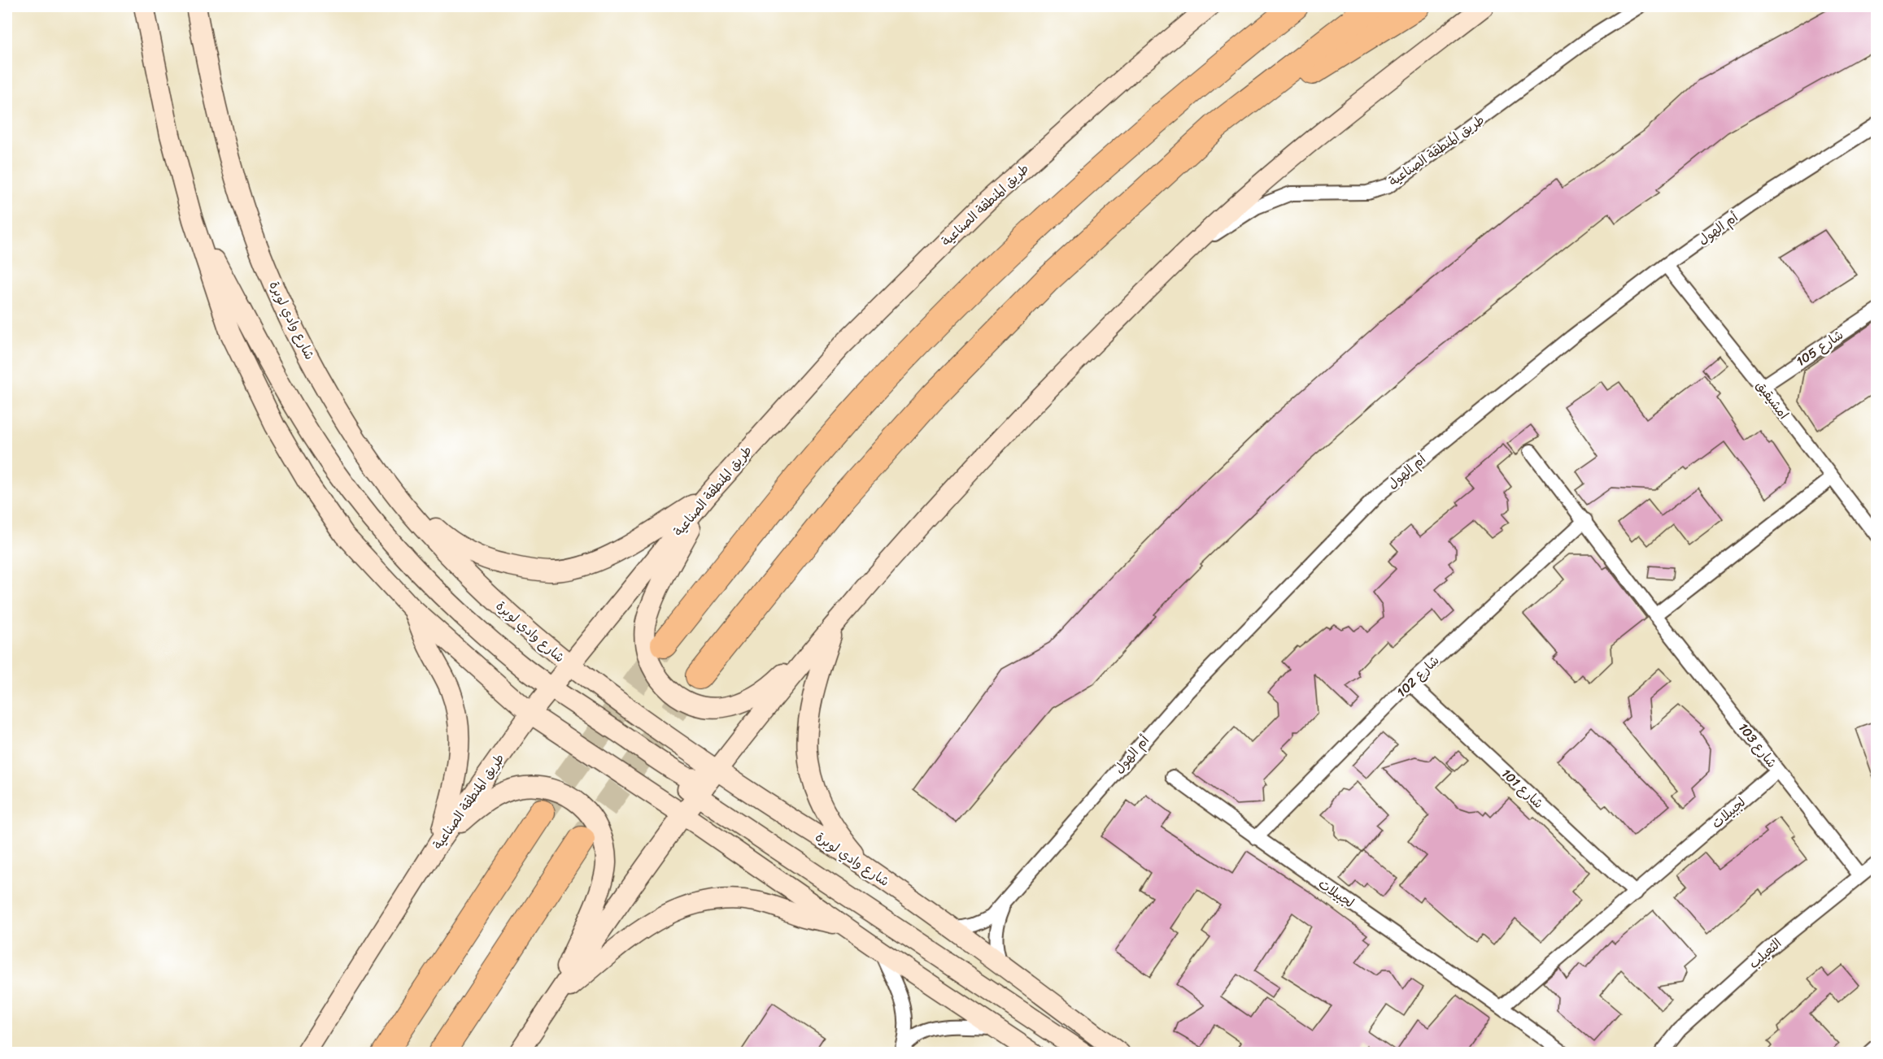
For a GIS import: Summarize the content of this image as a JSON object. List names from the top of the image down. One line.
{"streets":{"street":["طريق المنطقة الصناعية","أم الهول","شارع وادي لوبرة","شارع 105","امشيقيق","شارع 102","شارع 103","شارع 101","لجبيلات","الثعيلب"]},"crossings":[["طريق المنطقة الصناعية","شارع وادي لوبرة"],["أم الهول","شارع وادي لوبرة"],["أم الهول","امشيقيق"],["شارع 105","امشيقيق"],["شارع 102","شارع 103"],["شارع 102","شارع 101"],["شارع 102","لجبيلات"],["شارع 103","لجبيلات"],["شارع 103","الثعيلب"],["شارع 101","لجبيلات"]]}
